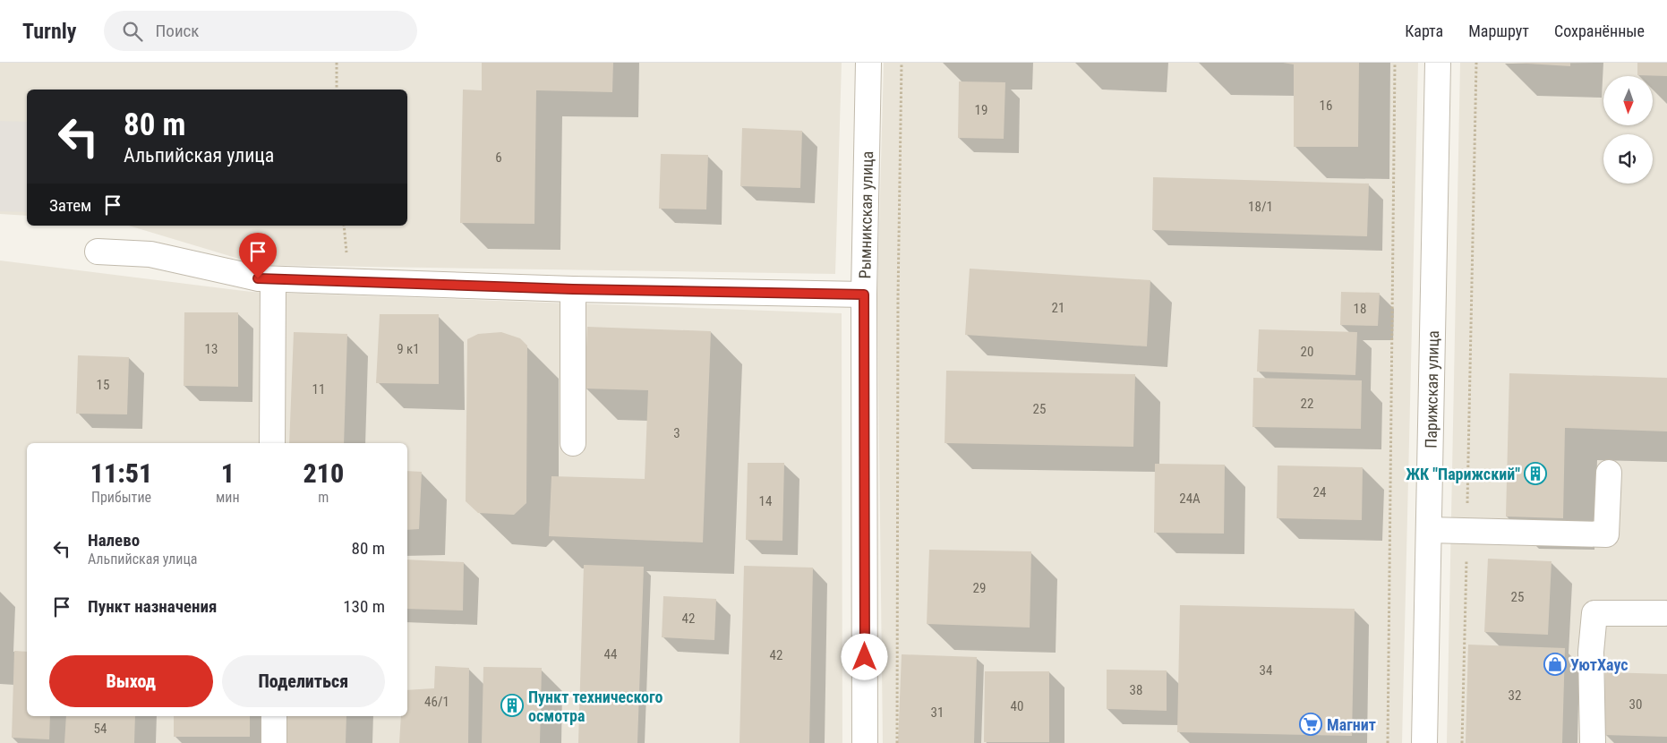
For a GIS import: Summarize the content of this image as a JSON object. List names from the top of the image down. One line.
{"streets":{"street":["Рымникская улица","Парижская улица"]},"places":{"building":["ЖК \"Парижский\"","Пункт технического осмотра"],"shop":["УютХаус"],"supermarket":["Магнит"]},"house_numbers":["16","19","6","18/1","21","18","13","9 к1","20","15","11","22","25","3","24","24А","14","29","25","42","44","42","34","38","32","46/1","30","40","31","54"],"north":"bottom","page":{"header":"Turnly","search":"Поиск","nav":["Карта","Маршрут","Сохранённые"],"turn":["80 m","Альпийская улица"],"then":"Затем","eta":["11:51","Прибытие","1","мин","210","m"],"list":[{"name":"Налево","note":"Альпийская улица","value":"80 m"},{"name":"Пункт назначения","value":"130 m"}],"buttons":["Выход","Поделиться"]}}
